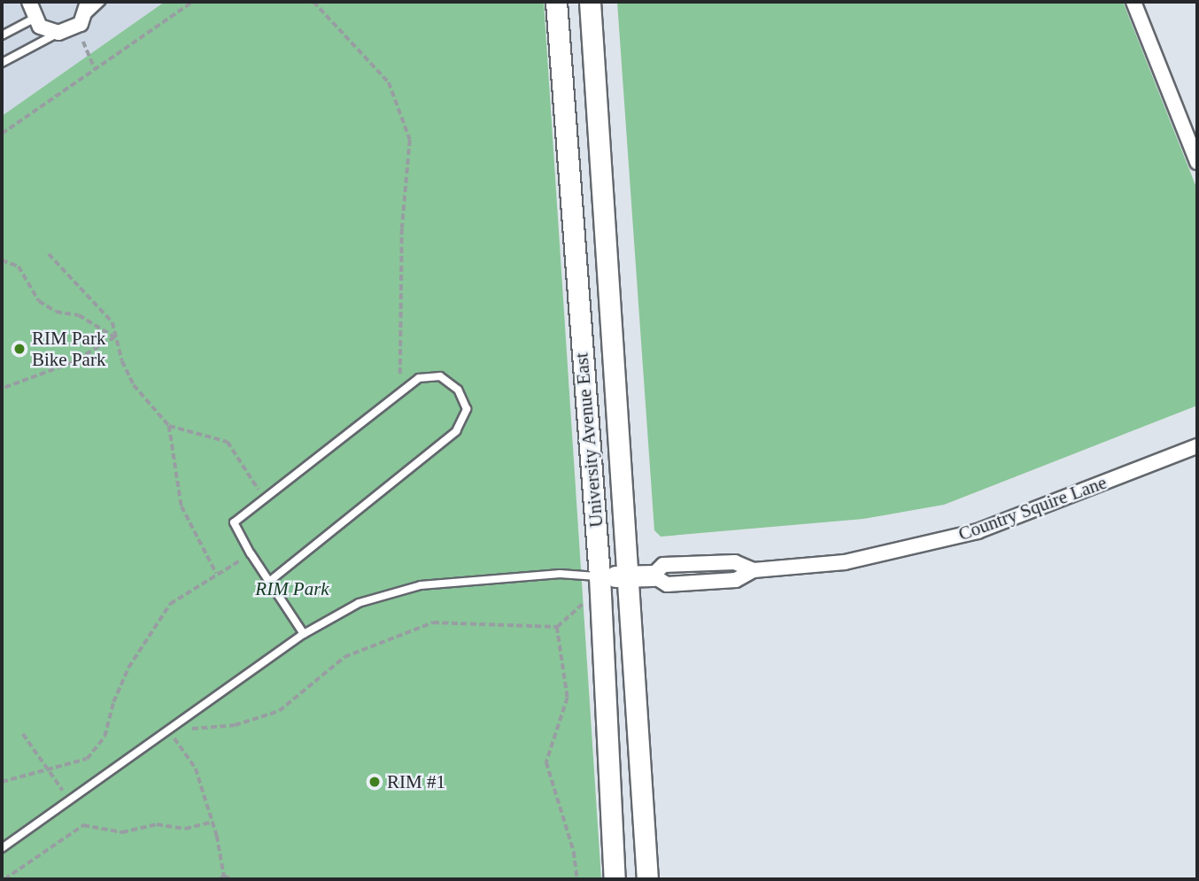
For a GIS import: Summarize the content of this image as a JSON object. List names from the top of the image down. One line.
{"streets":{"main road":["University Avenue East","Country Squire Lane"]},"crossings":[["University Avenue East","Country Squire Lane"]],"parks":["RIM Park"],"places":["RIM Park Bike Park","RIM #1"]}
